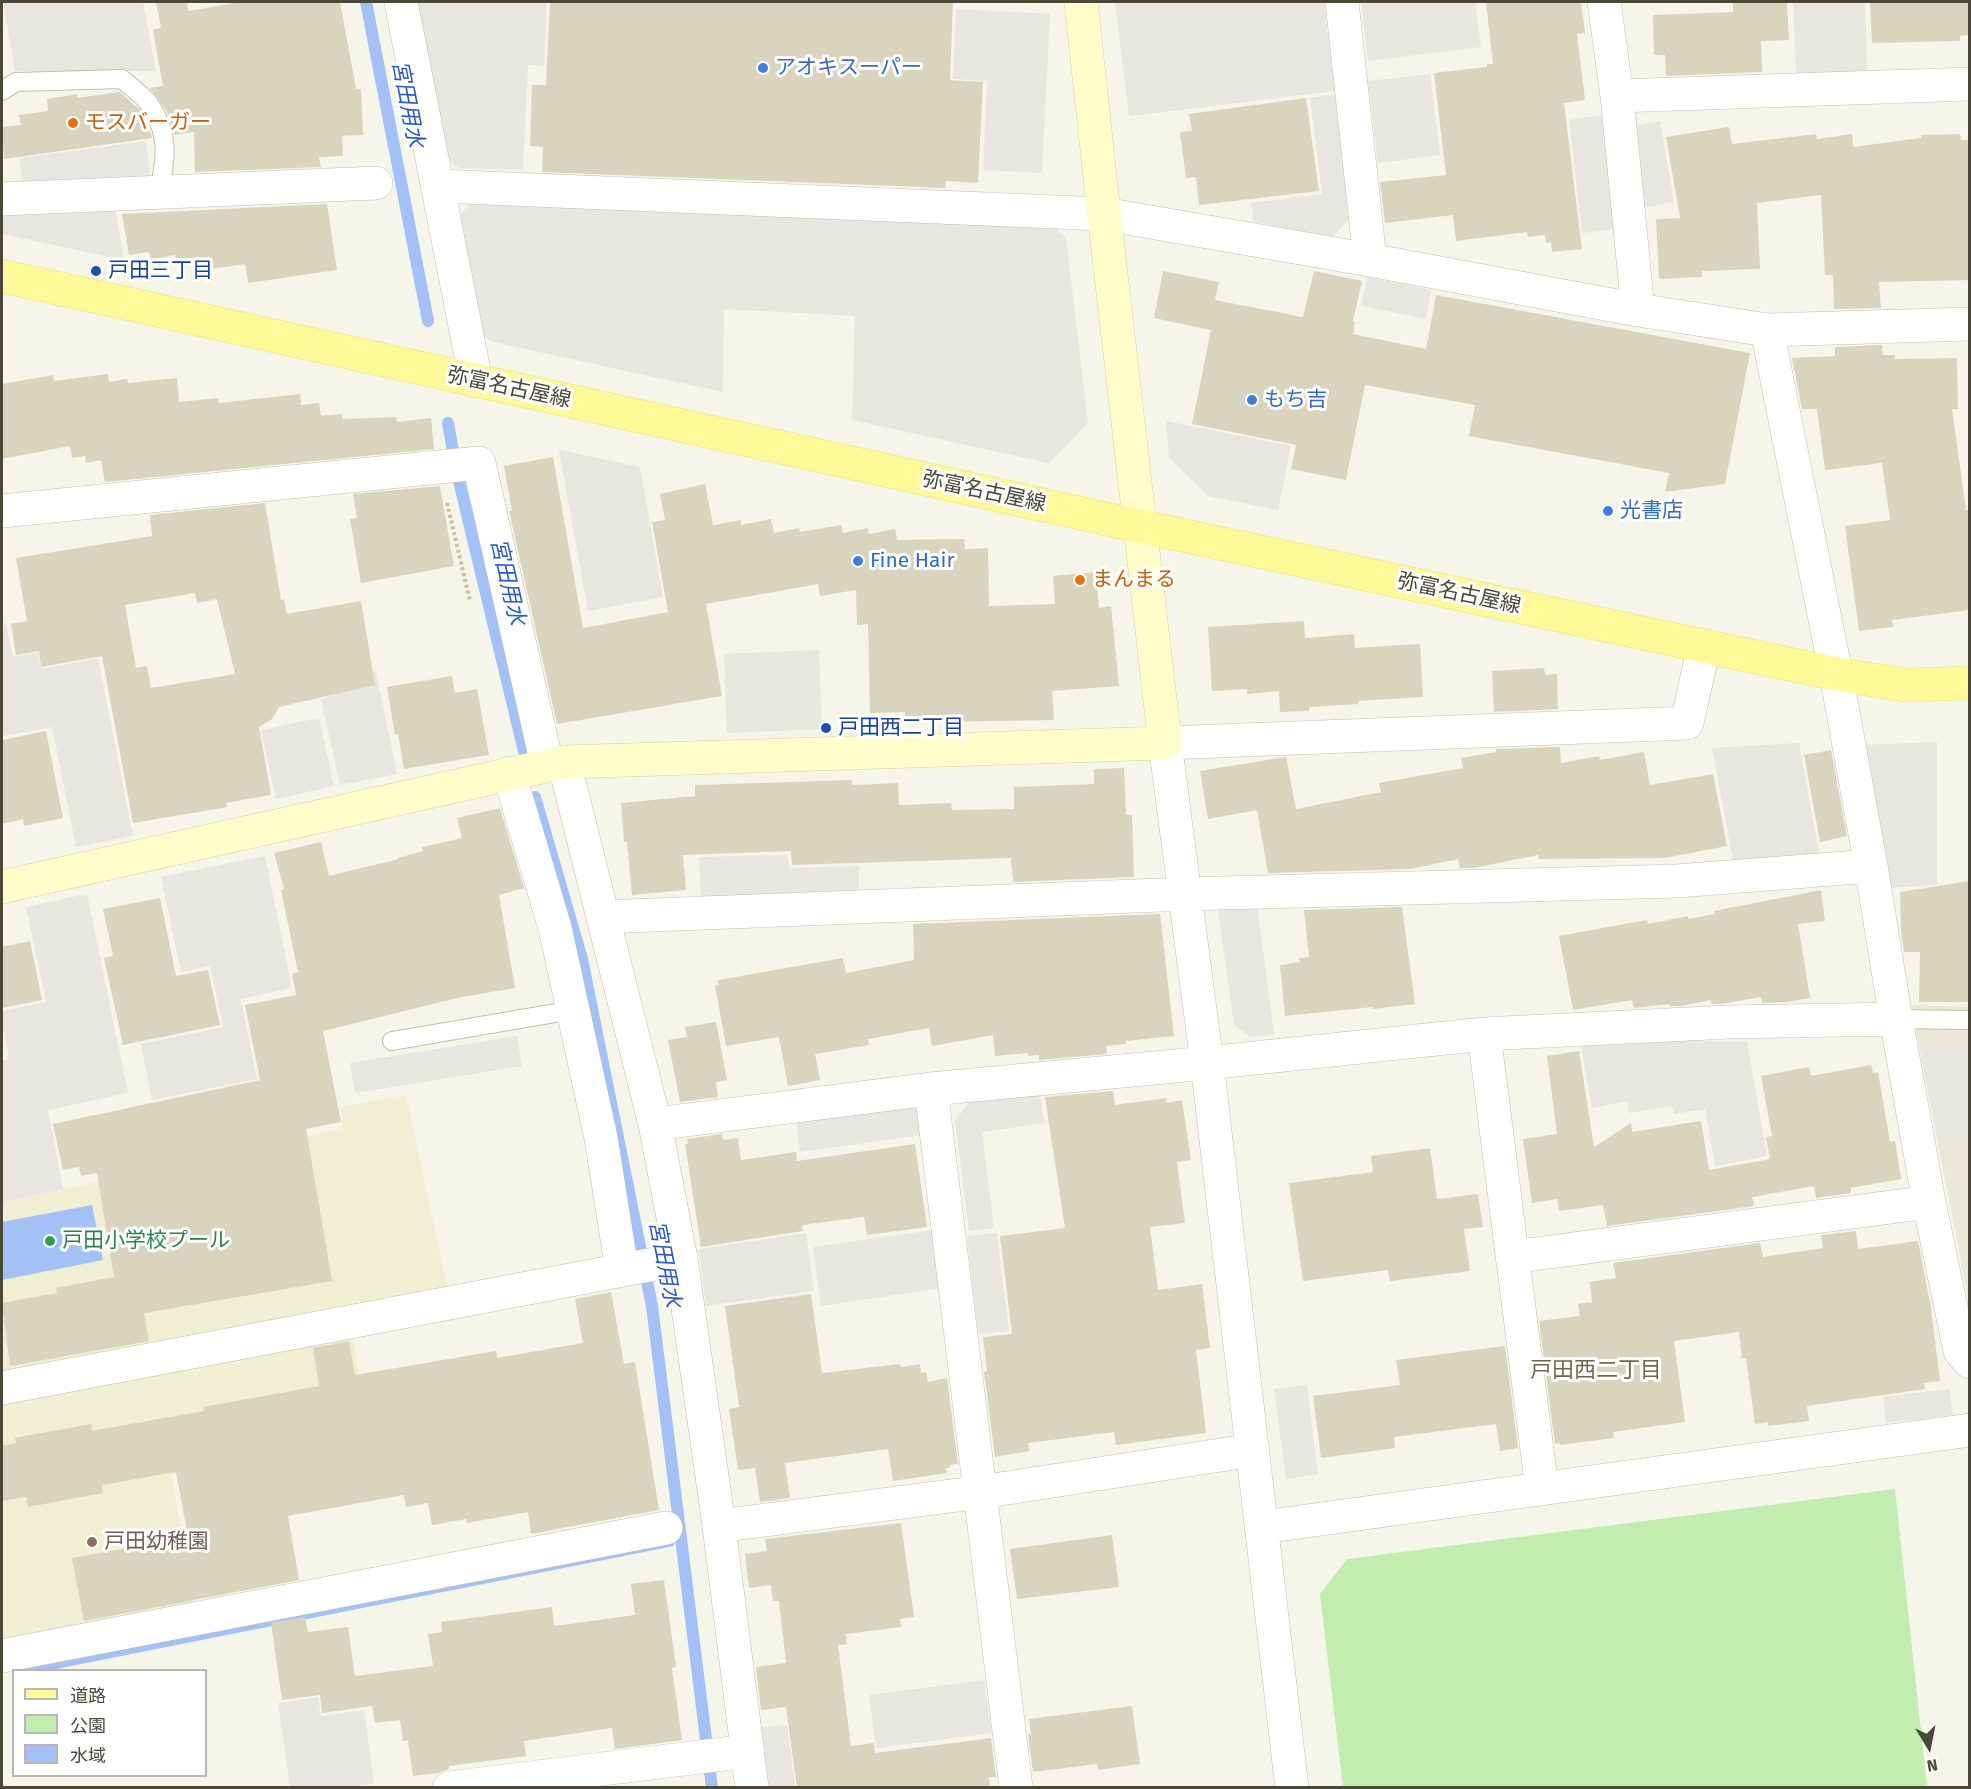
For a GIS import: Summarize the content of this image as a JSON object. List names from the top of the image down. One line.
{"streets":{"main road":["弥富名古屋線"]},"districts":["戸田西二丁目"],"water":["宮田用水"],"places":["アオキスーパー","モスバーガー","戸田三丁目","もち吉","光書店","Fine Hair","まんまる","戸田西二丁目","戸田小学校プール","戸田幼稚園"],"legend":["道路","公園","水域"],"north":"bottom"}
